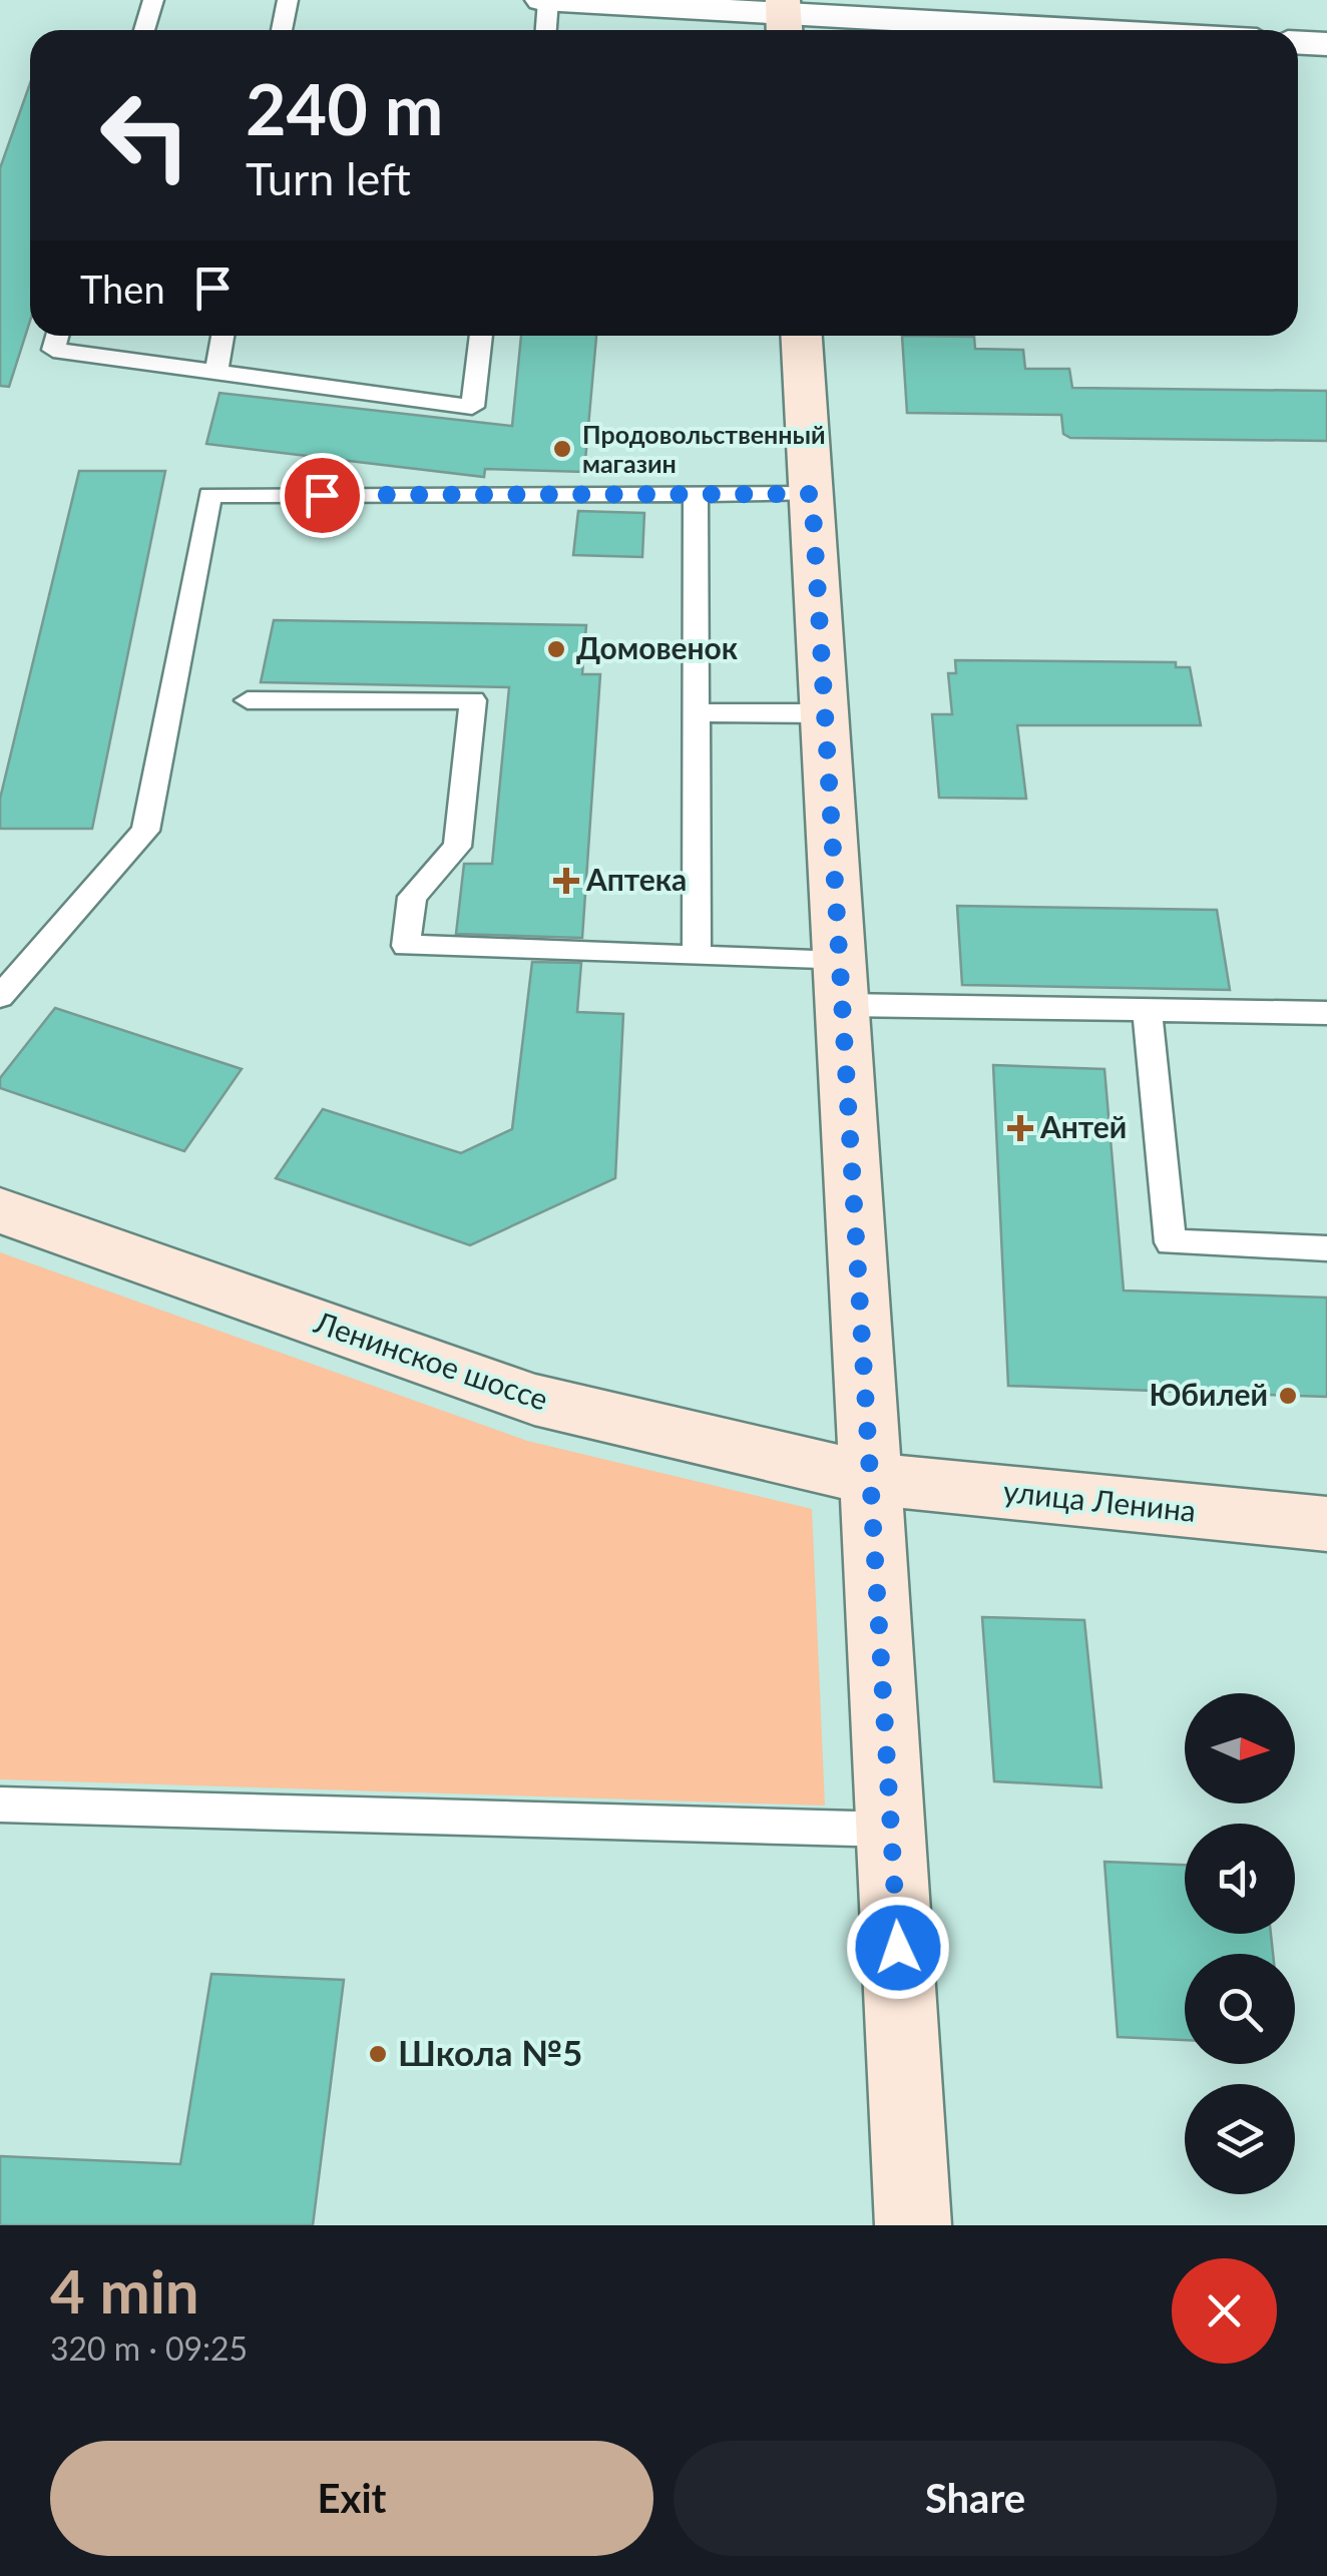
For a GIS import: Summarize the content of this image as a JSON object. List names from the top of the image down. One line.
{"streets":{"street":["Ленинское шоссе","улица Ленина"]},"crossings":[["Ленинское шоссе","улица Ленина"]],"places":{"other":["Продовольственный магазин","Домовенок","Юбилей","Школа №5"],"health":["Аптека","Антей"]},"north":"right","page":{"turn":["240 m","Turn left"],"then":"Then","heading":["4 min","320 m · 09:25"],"buttons":["Exit","Share"]}}
